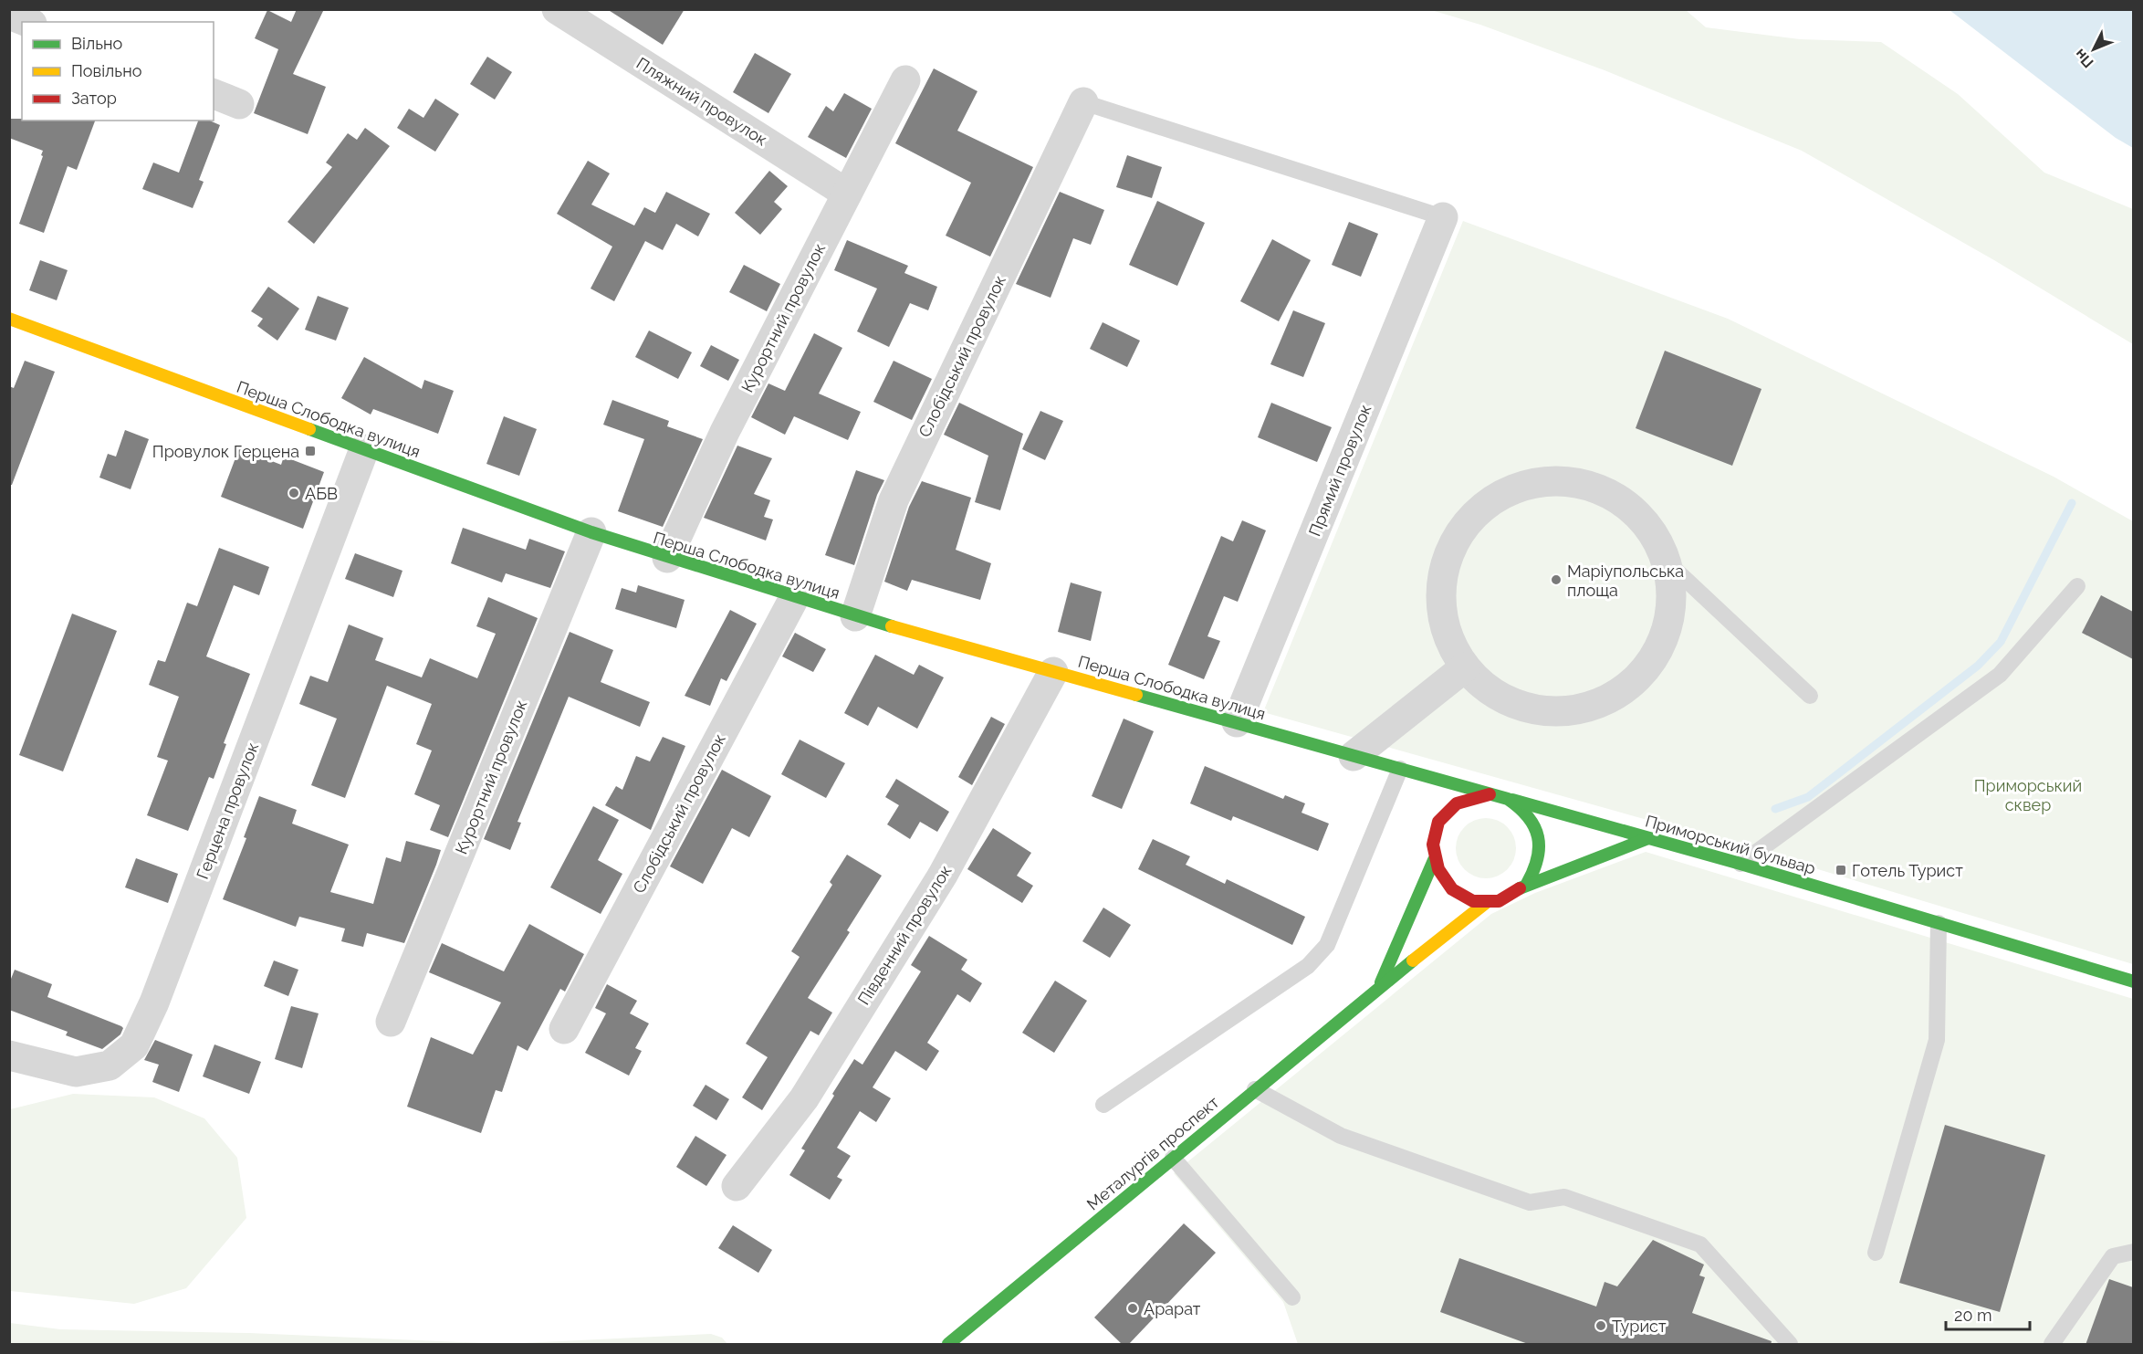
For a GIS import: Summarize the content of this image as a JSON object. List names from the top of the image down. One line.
{"streets":{"street":["Пляжний провулок","Курортний провулок","Слобідський провулок","Перша Слободка вулиця","Прямий провулок","Герцена провулок","Приморський бульвар","Південний провулок","Металургів проспект"]},"crossings":[["Пляжний провулок","Курортний провулок"],["Курортний провулок","Перша Слободка вулиця"],["Слобідський провулок","Перша Слободка вулиця"],["Перша Слободка вулиця","Прямий провулок"],["Перша Слободка вулиця","Герцена провулок"],["Перша Слободка вулиця","Приморський бульвар"],["Перша Слободка вулиця","Південний провулок"],["Перша Слободка вулиця","Металургів проспект"],["Приморський бульвар","Металургів проспект"]],"parks":["Приморський сквер"],"places":{"transit":["Провулок Герцена","Готель Турист"],"other":["АБВ","Маріупольська площа","Арарат","Турист"]},"legend":["Вільно","Повільно","Затор"],"scale_bar":"20 m","north":"bottom left"}
